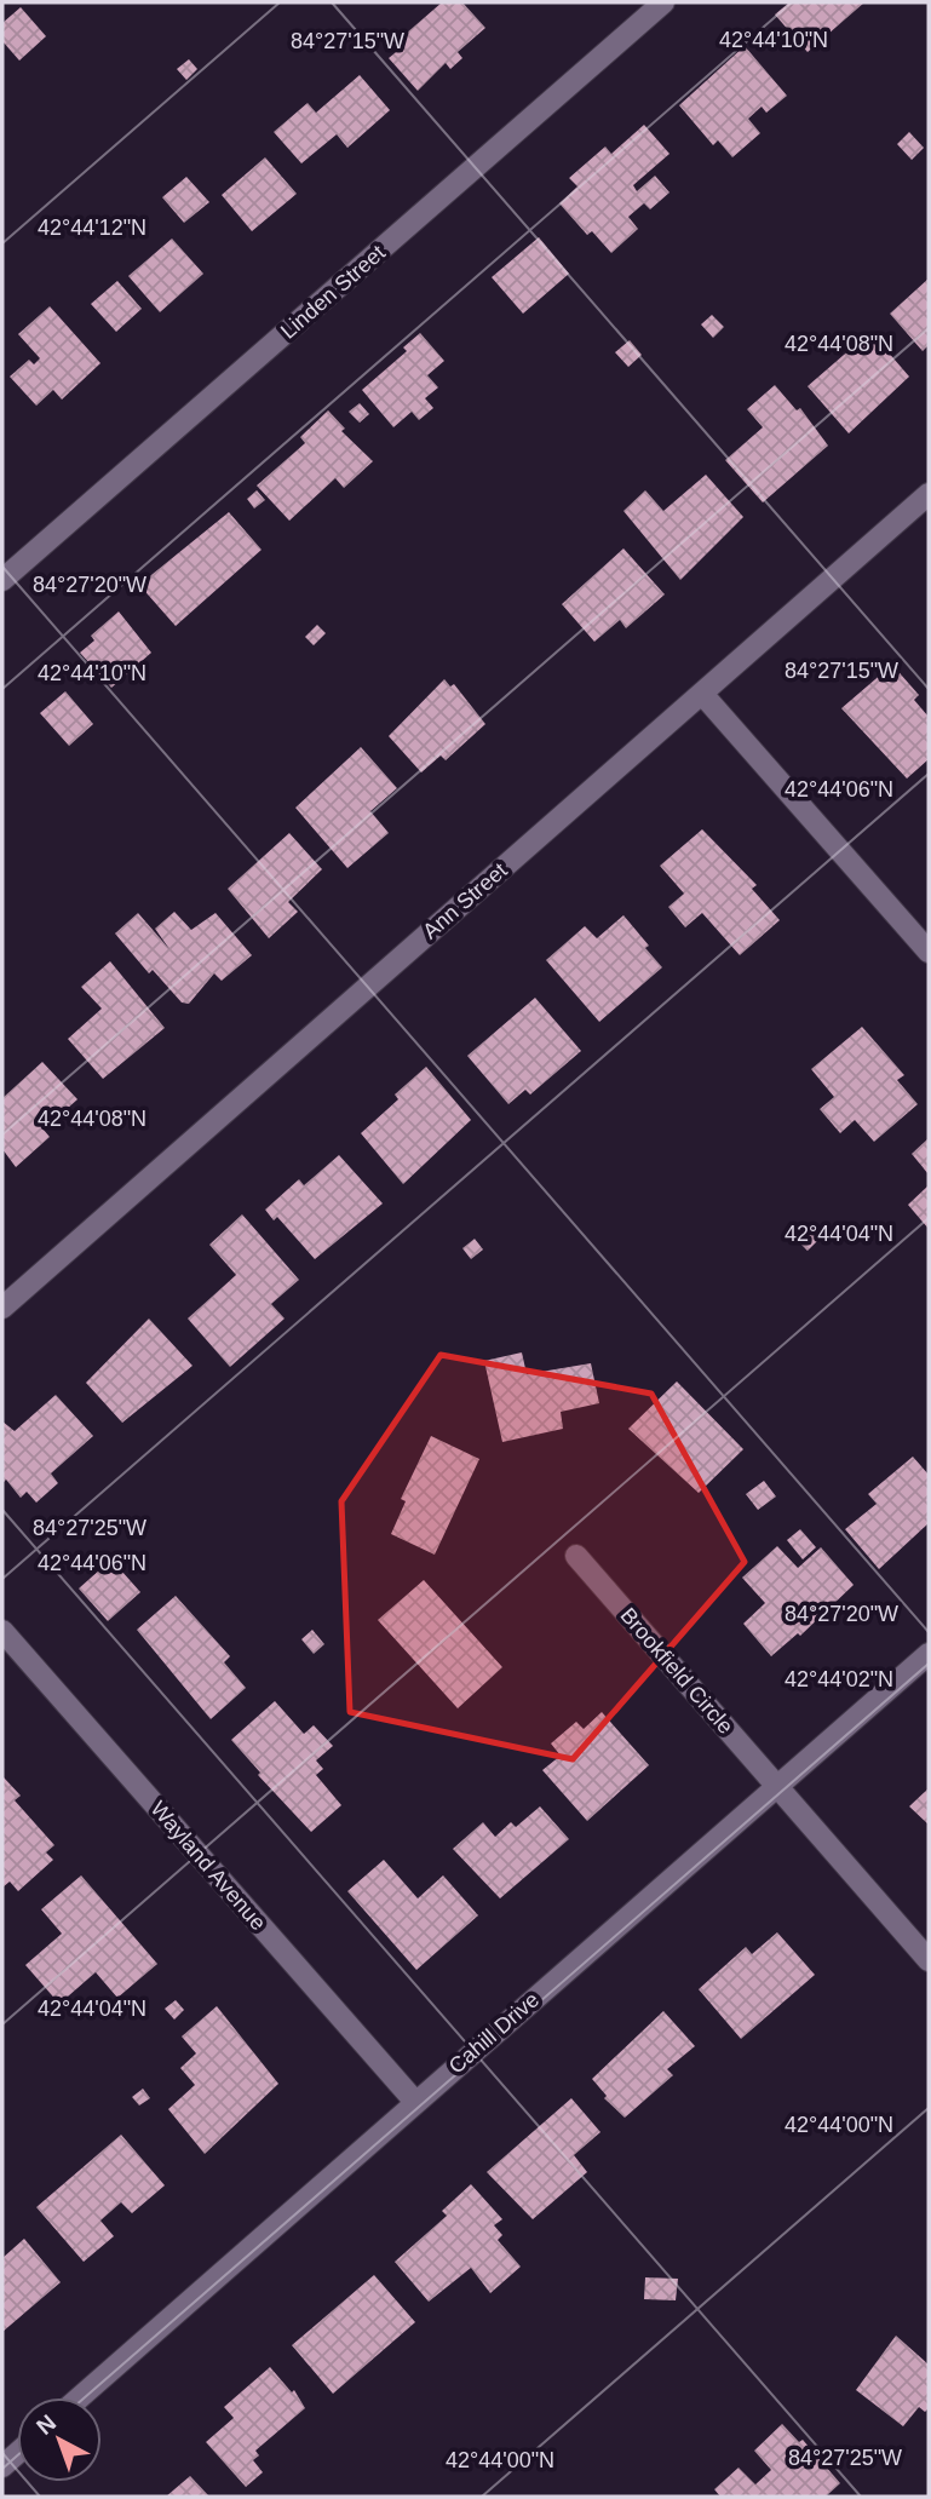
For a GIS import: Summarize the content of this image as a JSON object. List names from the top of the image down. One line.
{"streets":{"street":["Linden Street","Ann Street","Brookfield Circle","Wayland Avenue","Cahill Drive"]},"crossings":[["Brookfield Circle","Cahill Drive"],["Wayland Avenue","Cahill Drive"]],"north":"top left","coordinates":["42°44'10\"N","84°27'15\"W","42°44'12\"N","42°44'08\"N","84°27'20\"W","42°44'06\"N","42°44'04\"N","84°27'25\"W","42°44'02\"N","42°44'00\"N"]}
